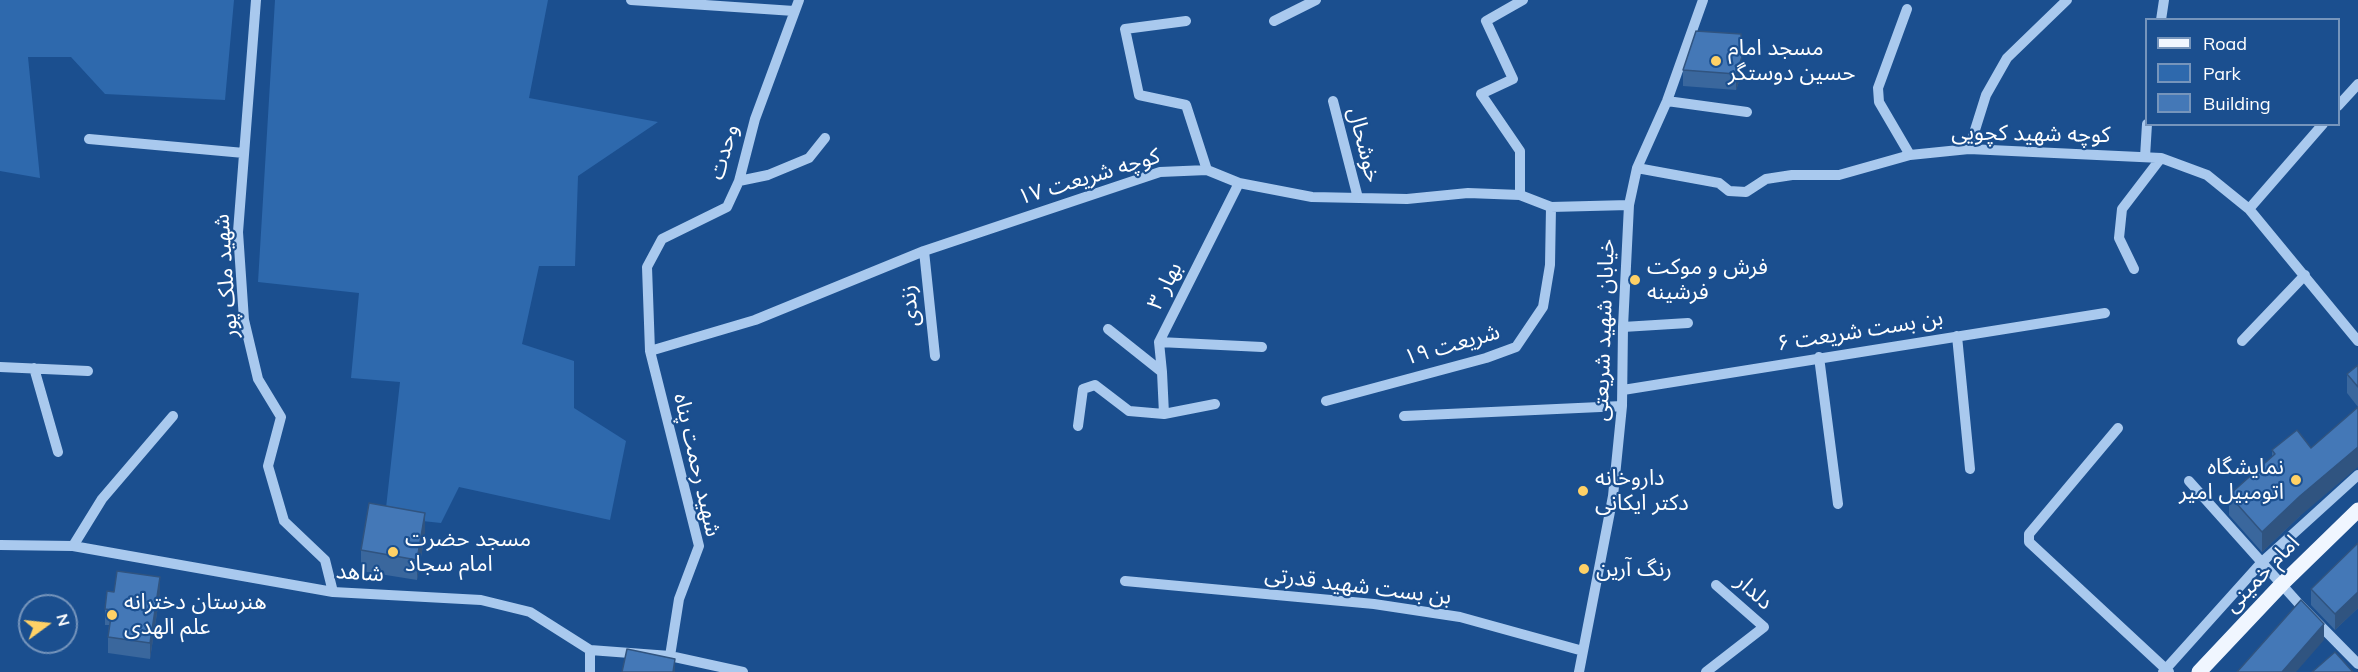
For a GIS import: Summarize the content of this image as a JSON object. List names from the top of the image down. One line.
{"streets":{"main road":["امام خمینی"],"street":["کوچه شهید کچویی","خوشحال","وحدت","کوچه شریعت ۱۷","شهید ملک پور","بهار ۳","زندی","خیابان شهید شریعتی","بن بست شریعت ۶","شریعت ۱۹","شهید رحمت پناه","شاهد","بن بست شهید قدرتی","دلدار"]},"crossings":[["کوچه شهید کچویی","خیابان شهید شریعتی"],["خوشحال","کوچه شریعت ۱۷"],["وحدت","کوچه شریعت ۱۷"],["وحدت","شهید رحمت پناه"],["کوچه شریعت ۱۷","بهار ۳"],["کوچه شریعت ۱۷","زندی"],["کوچه شریعت ۱۷","خیابان شهید شریعتی"],["کوچه شریعت ۱۷","شریعت ۱۹"],["کوچه شریعت ۱۷","شهید رحمت پناه"],["شهید ملک پور","شاهد"],["خیابان شهید شریعتی","بن بست شریعت ۶"],["خیابان شهید شریعتی","بن بست شهید قدرتی"],["شهید رحمت پناه","شاهد"]],"places":["مسجد امام حسین دوستگر","فرش و موکت فرشینه","نمایشگاه اتومبیل امیر","داروخانه دکتر ایکانی","مسجد حضرت امام سجاد","رنگ آرین","هنرستان دخترانه علم الهدی"],"legend":["Road","Park","Building"],"north":"right"}
